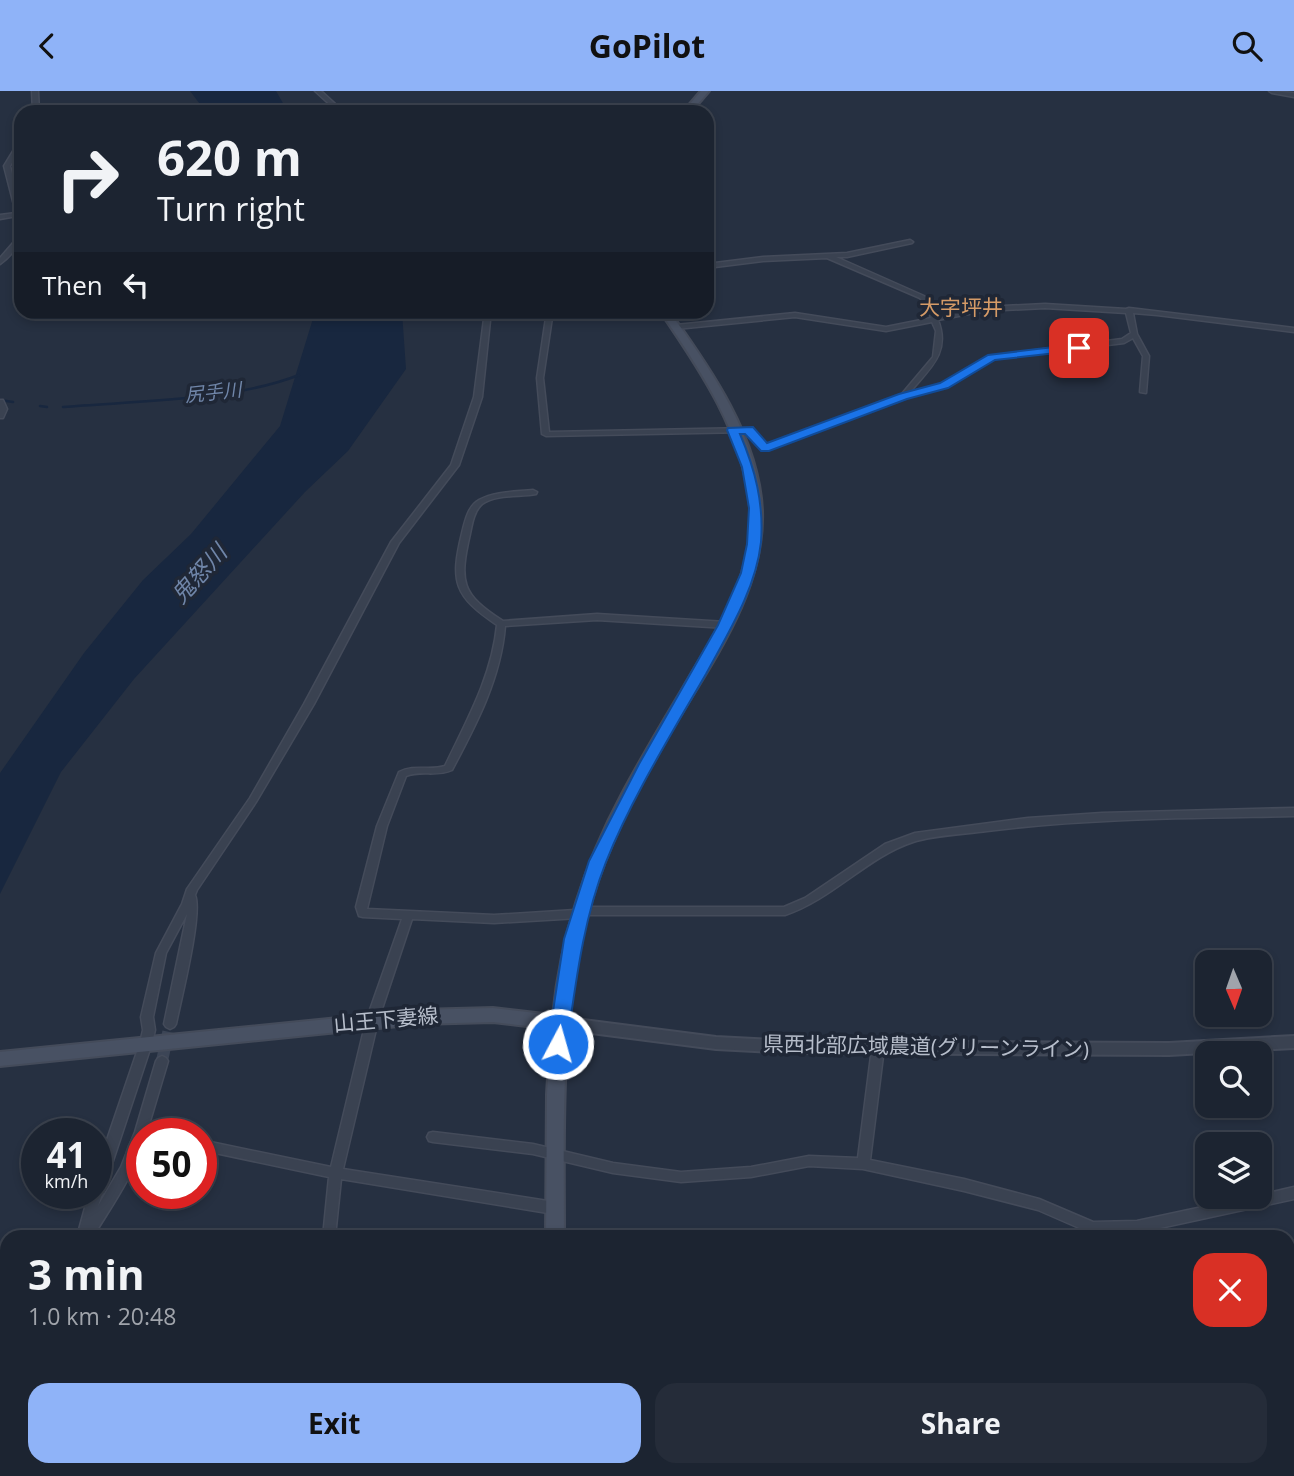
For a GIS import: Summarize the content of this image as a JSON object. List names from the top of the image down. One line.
{"streets":{"main road":["山王下妻線"],"street":["県西北部広域農道(グリーンライン)"]},"crossings":[["山王下妻線","県西北部広域農道(グリーンライン)"]],"districts":["大字坪井"],"water":["尻手川","鬼怒川"],"north":"bottom","page":{"header":"GoPilot","turn":["620 m","Turn right"],"then":"Then","speed":"41 km/h","limit":"50","heading":["3 min","1.0 km · 20:48"],"buttons":["Exit","Share"]}}
